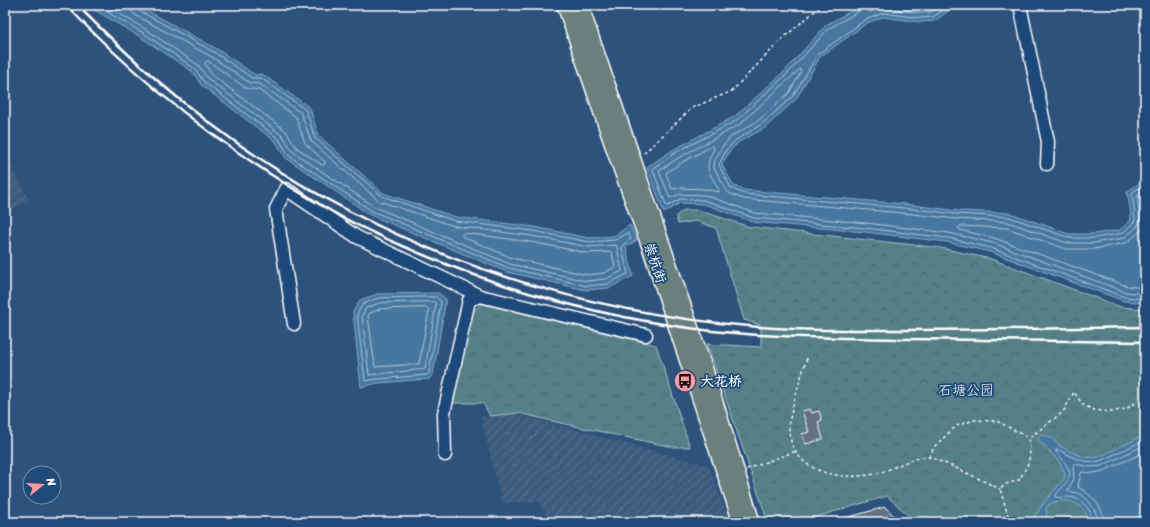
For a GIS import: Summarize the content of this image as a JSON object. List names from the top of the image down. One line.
{"streets":{"main road":["崇杭街"]},"parks":["石塘公园"],"places":{"bus stop":["大花桥"]},"north":"right"}
